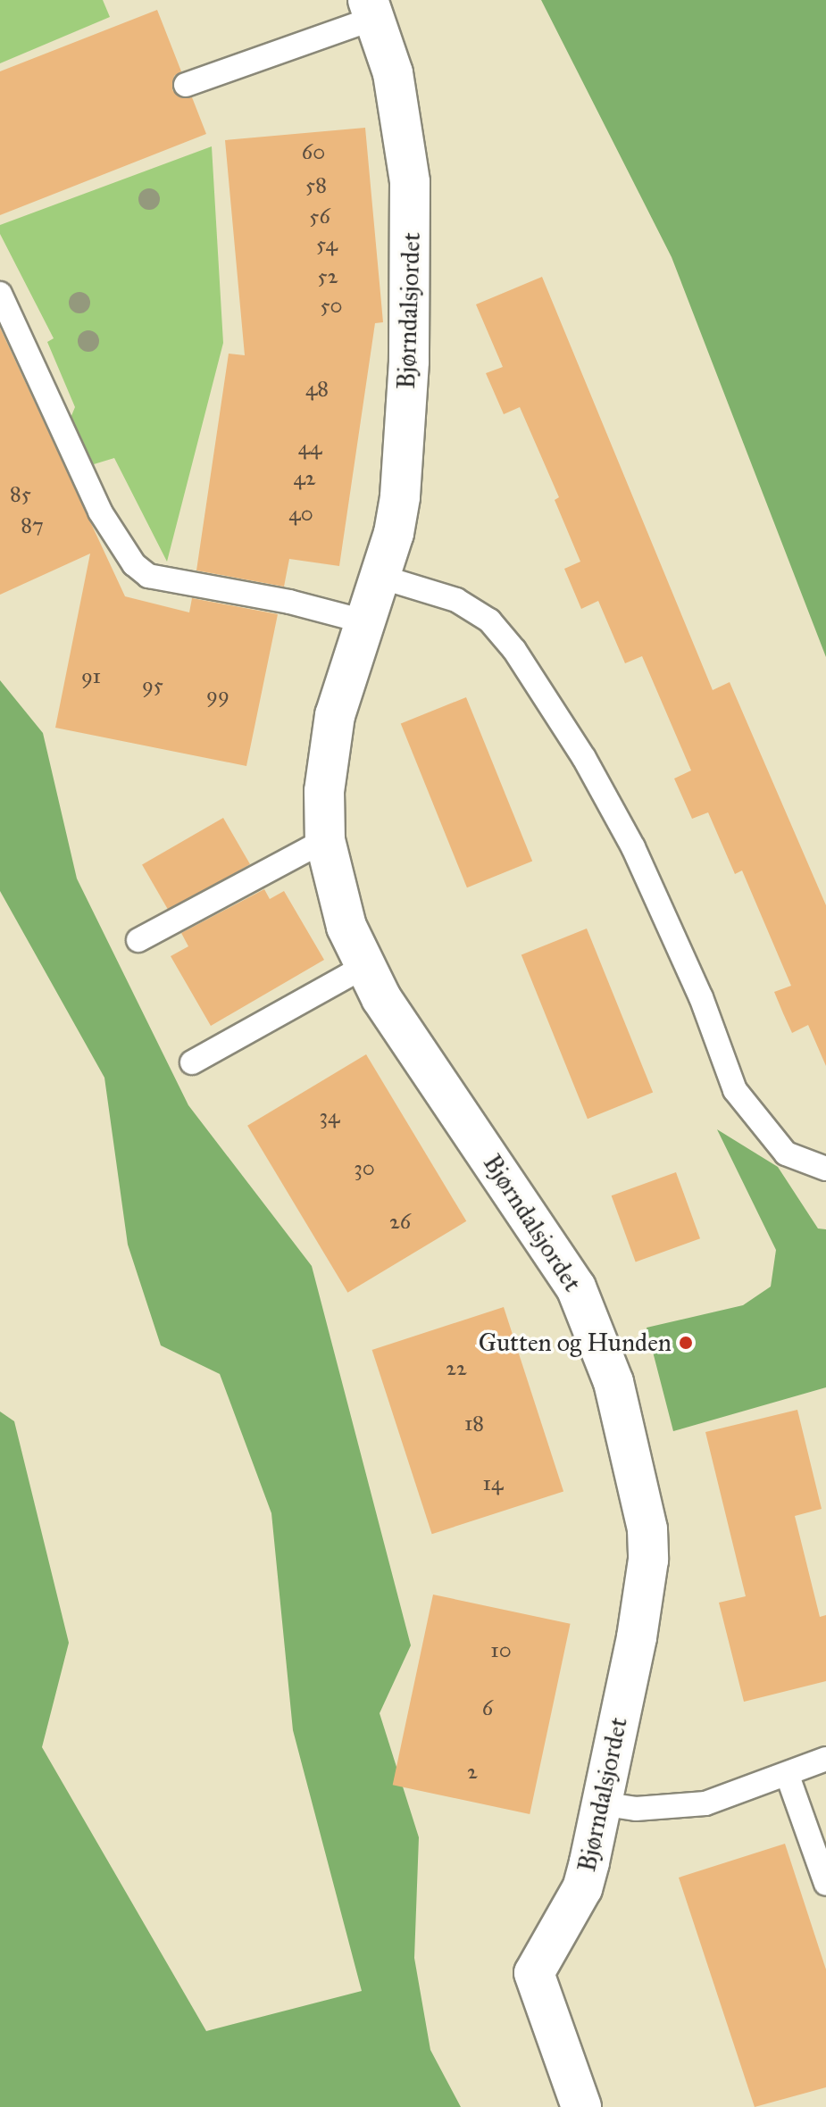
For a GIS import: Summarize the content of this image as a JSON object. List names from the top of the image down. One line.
{"streets":{"street":["Bjørndalsjordet"]},"places":["Gutten og Hunden"],"house_numbers":["60","58","56","54","52","50","48","44","42","85","40","87","91","95","99","34","30","26","22","18","14","10","6","2"]}
